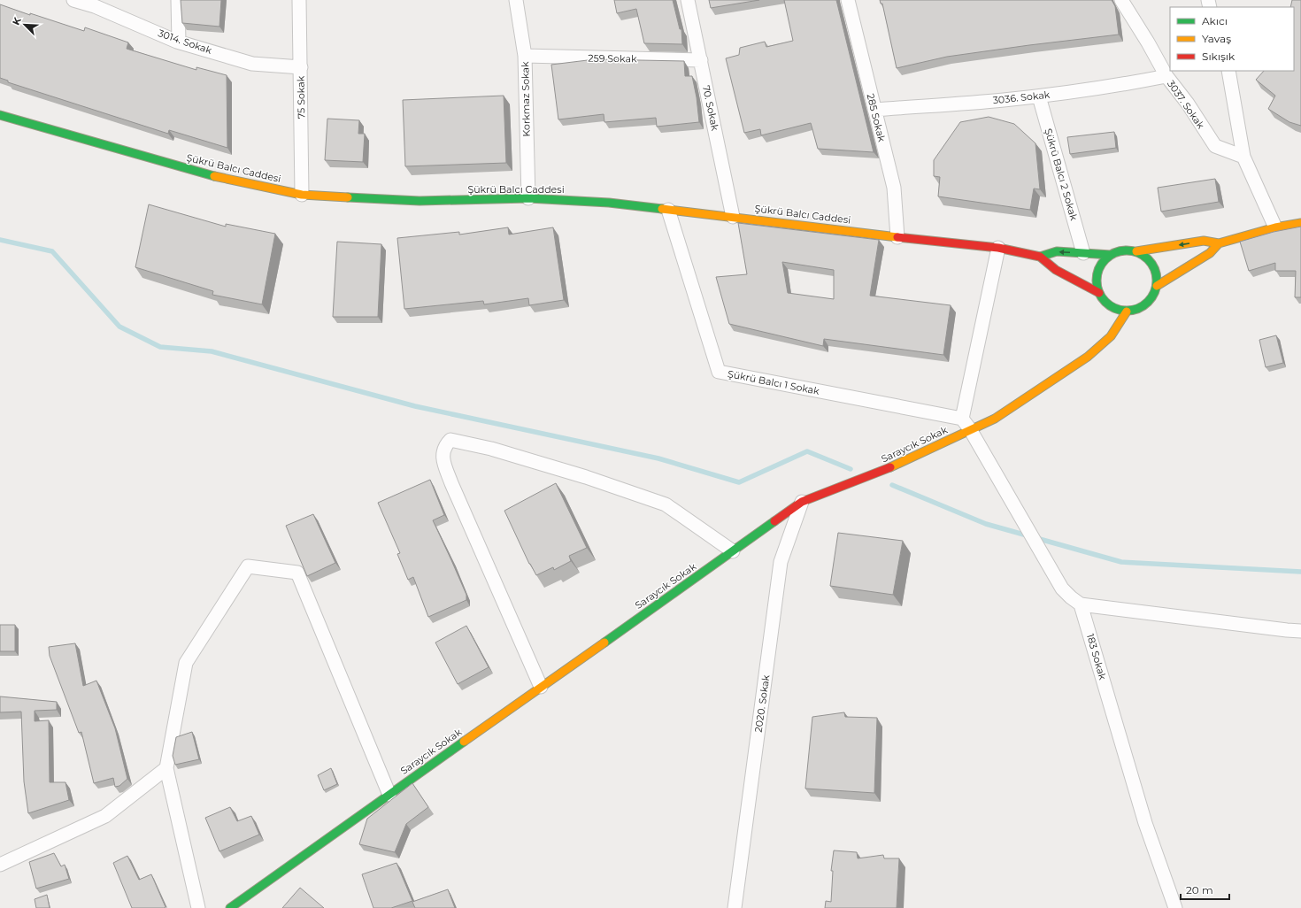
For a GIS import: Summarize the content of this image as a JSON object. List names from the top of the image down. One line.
{"streets":{"street":["3014. Sokak","259 Sokak","75 Sokak","3036. Sokak","Korkmaz Sokak","3037. Sokak","70. Sokak","285 Sokak","Şükrü Balcı Caddesi","Şükrü Balcı 2 Sokak","Şükrü Balcı 1 Sokak","Saraycık Sokak","183 Sokak","2020. Sokak"]},"crossings":[["3014. Sokak","75 Sokak"],["259 Sokak","Korkmaz Sokak"],["259 Sokak","70. Sokak"],["75 Sokak","Şükrü Balcı Caddesi"],["3036. Sokak","3037. Sokak"],["3036. Sokak","285 Sokak"],["3036. Sokak","Şükrü Balcı 2 Sokak"],["Korkmaz Sokak","Şükrü Balcı Caddesi"],["70. Sokak","Şükrü Balcı Caddesi"],["285 Sokak","Şükrü Balcı Caddesi"],["Şükrü Balcı Caddesi","Şükrü Balcı 2 Sokak"],["Şükrü Balcı Caddesi","Şükrü Balcı 1 Sokak"],["Şükrü Balcı Caddesi","Saraycık Sokak"],["Şükrü Balcı 1 Sokak","Saraycık Sokak"],["Saraycık Sokak","2020. Sokak"]],"legend":["Akıcı","Yavaş","Sıkışık"],"scale_bar":"20 m","north":"top left"}
